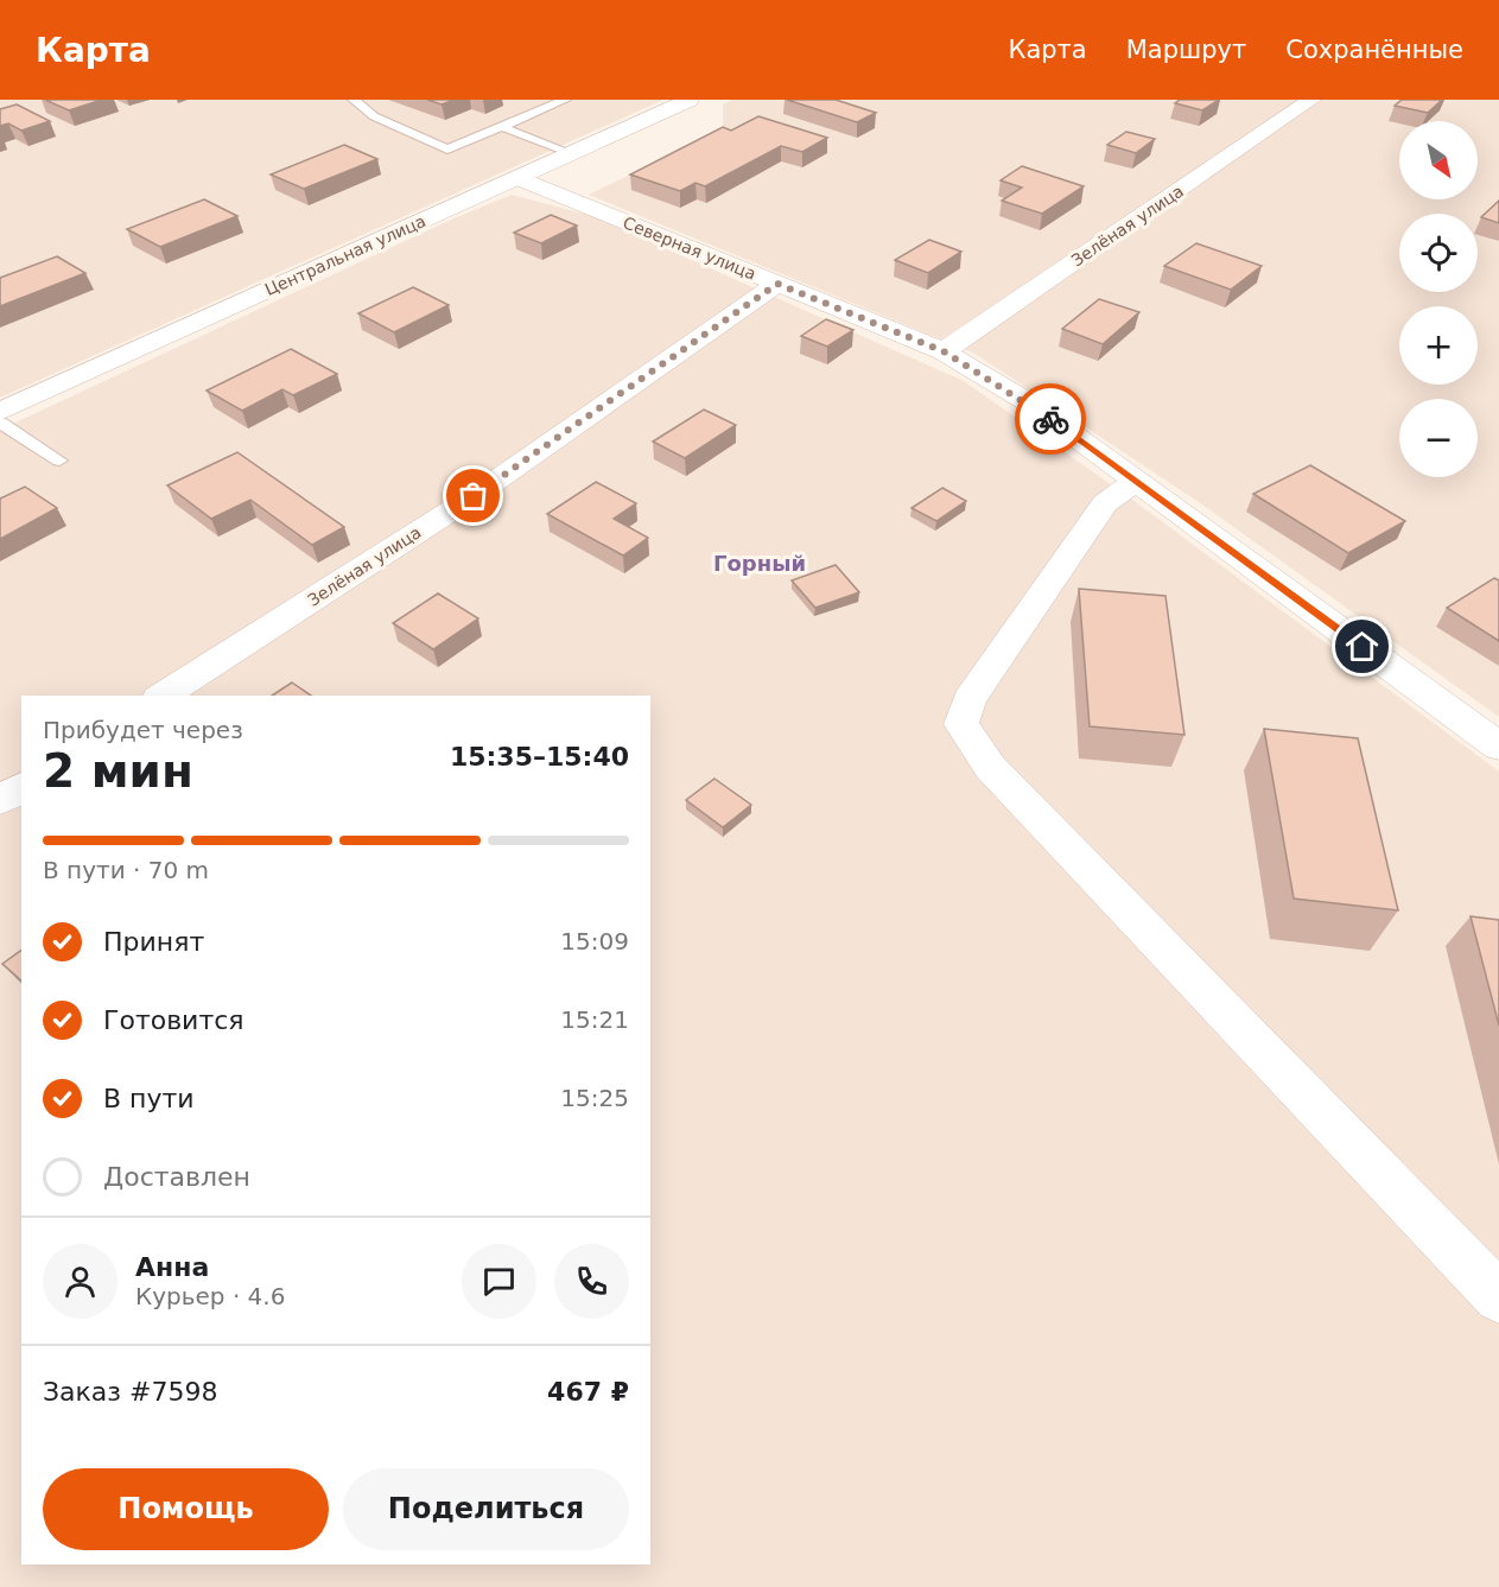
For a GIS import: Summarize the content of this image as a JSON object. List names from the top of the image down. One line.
{"streets":{"street":["Зелёная улица","Северная улица","Центральная улица"]},"crossings":[["Зелёная улица","Северная улица"],["Северная улица","Центральная улица"]],"districts":["Горный"],"north":"bottom right","page":{"header":"Карта","nav":["Карта","Маршрут","Сохранённые"],"map_buttons":["+","−"],"heading":["2 мин","Прибудет через","15:35–15:40"],"panel":["Анна","Курьер · 4.6","Заказ #7598","467 ₽"],"bar":"В пути · 70 m","list":[["Принят","15:09"],["Готовится","15:21"],["В пути","15:25"],"Доставлен"],"buttons":["Помощь","Поделиться"]}}
